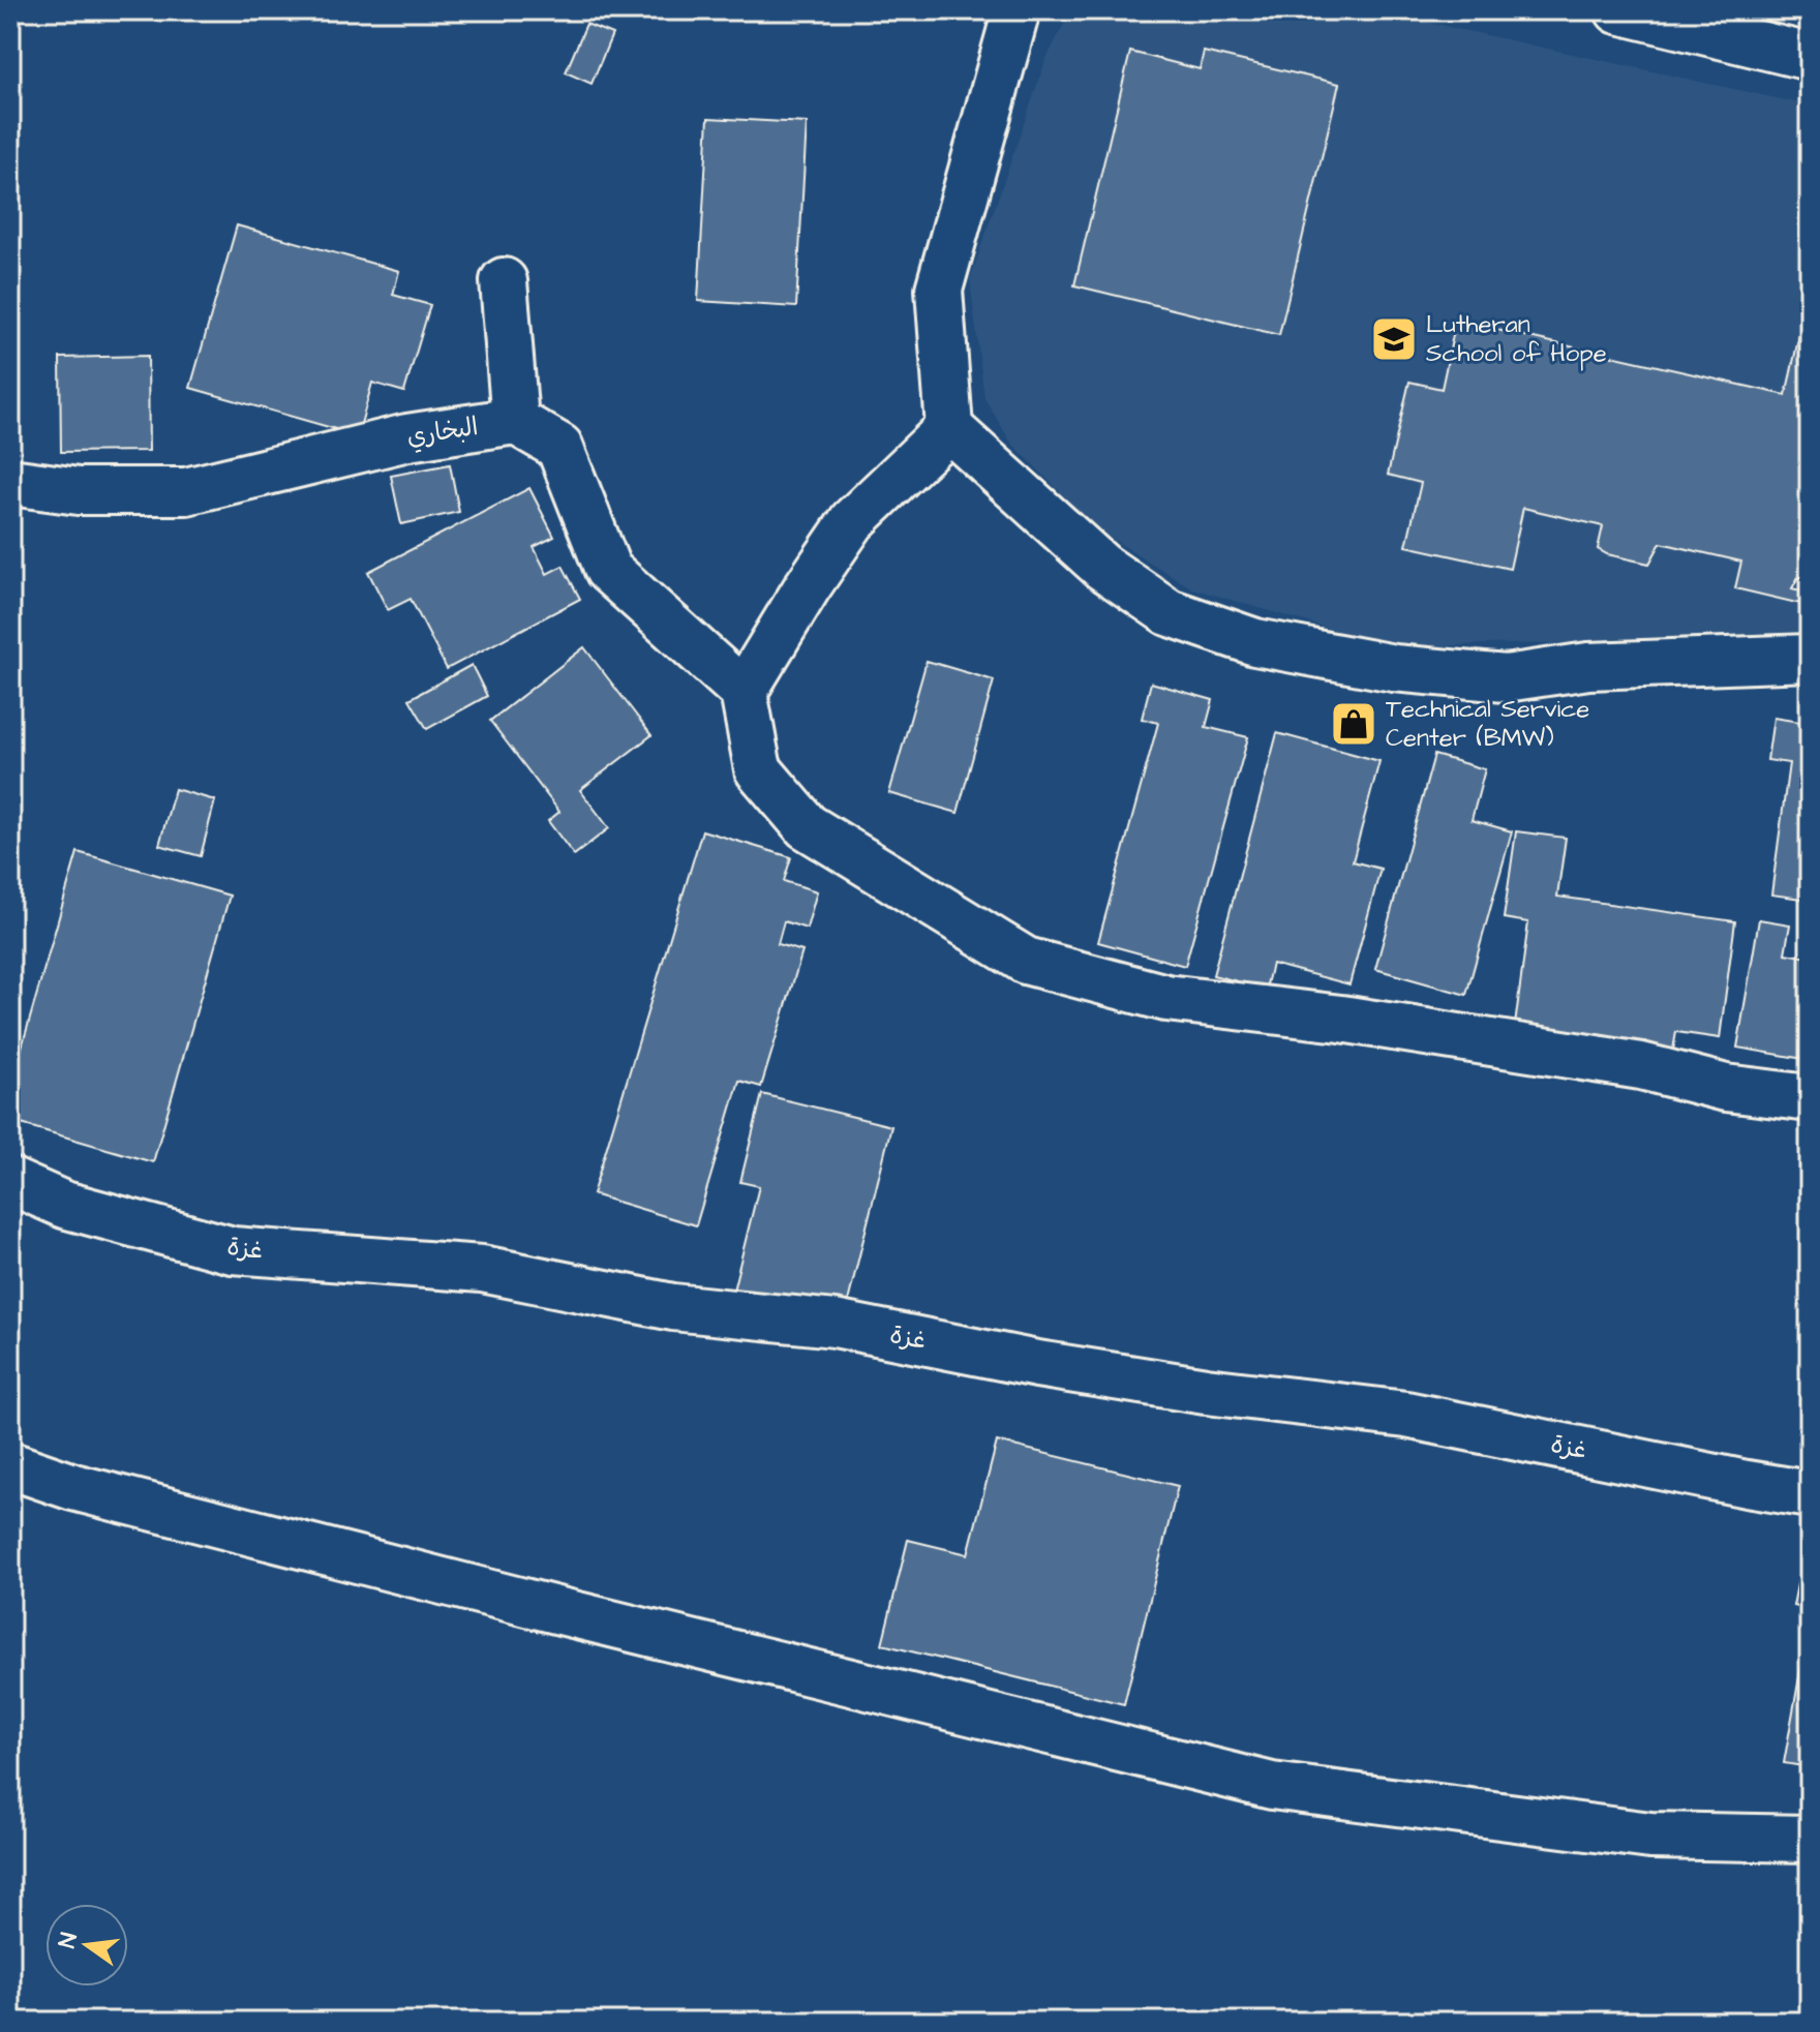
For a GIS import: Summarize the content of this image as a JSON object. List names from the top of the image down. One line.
{"streets":{"street":["البخاري","غزة"]},"places":{"school or university":["Lutheran School of Hope"],"shop":["Technical Service Center (BMW)"]},"north":"left"}
